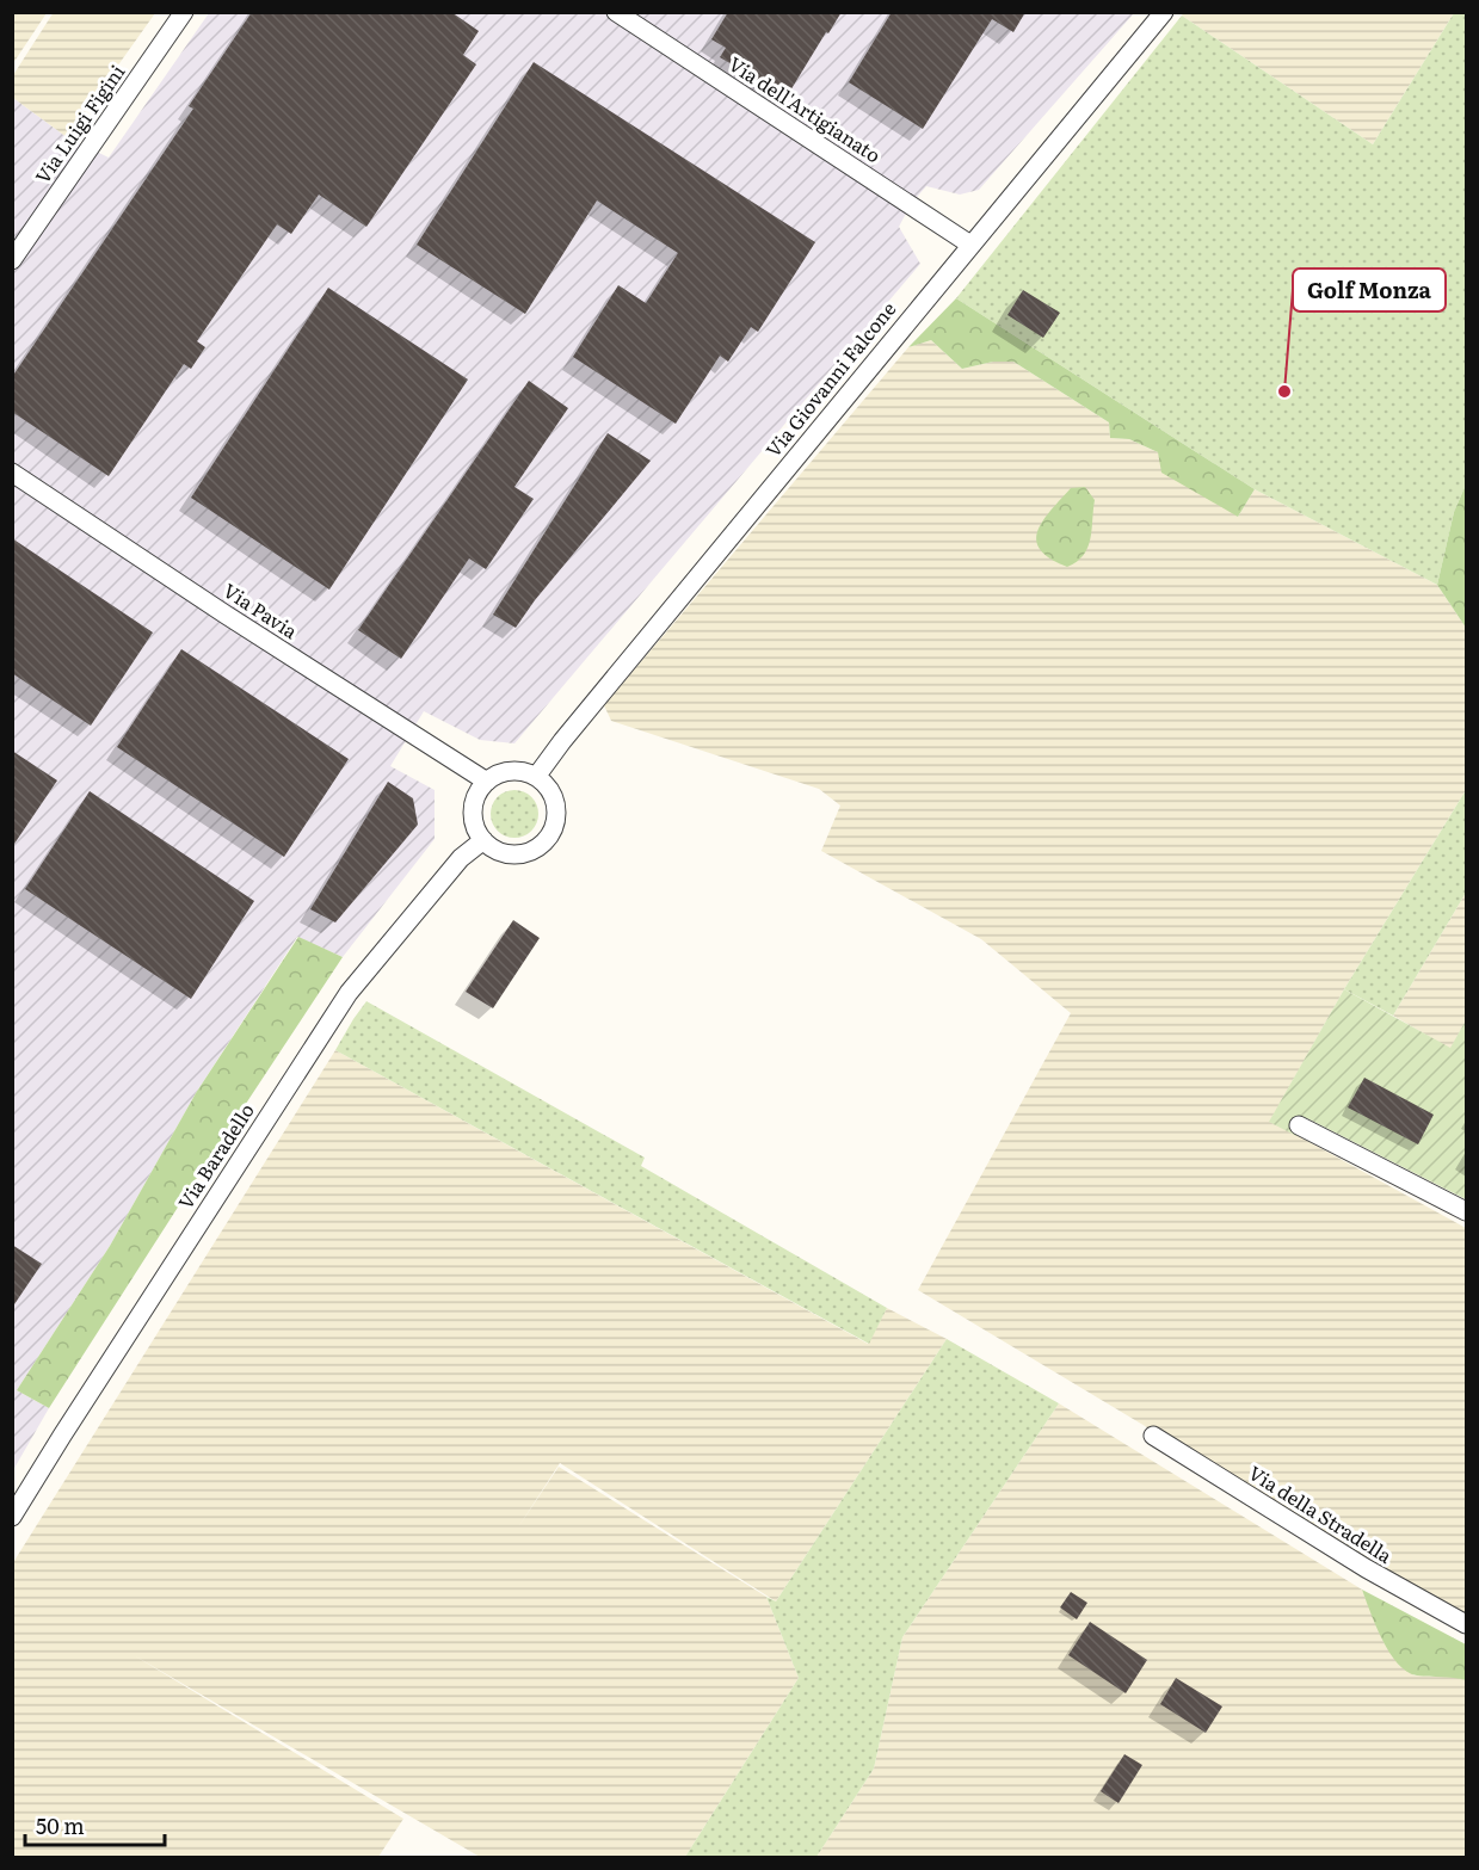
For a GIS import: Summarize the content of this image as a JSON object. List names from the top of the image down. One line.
{"streets":{"street":["Via dell'Artigianato","Via Luigi Figini","Via Giovanni Falcone","Via Pavia","Via Baradello","Via della Stradella"]},"crossings":[["Via dell'Artigianato","Via Giovanni Falcone"],["Via Giovanni Falcone","Via Pavia"],["Via Giovanni Falcone","Via Baradello"],["Via Pavia","Via Baradello"]],"places":["Golf Monza"],"scale_bar":"50 m"}
